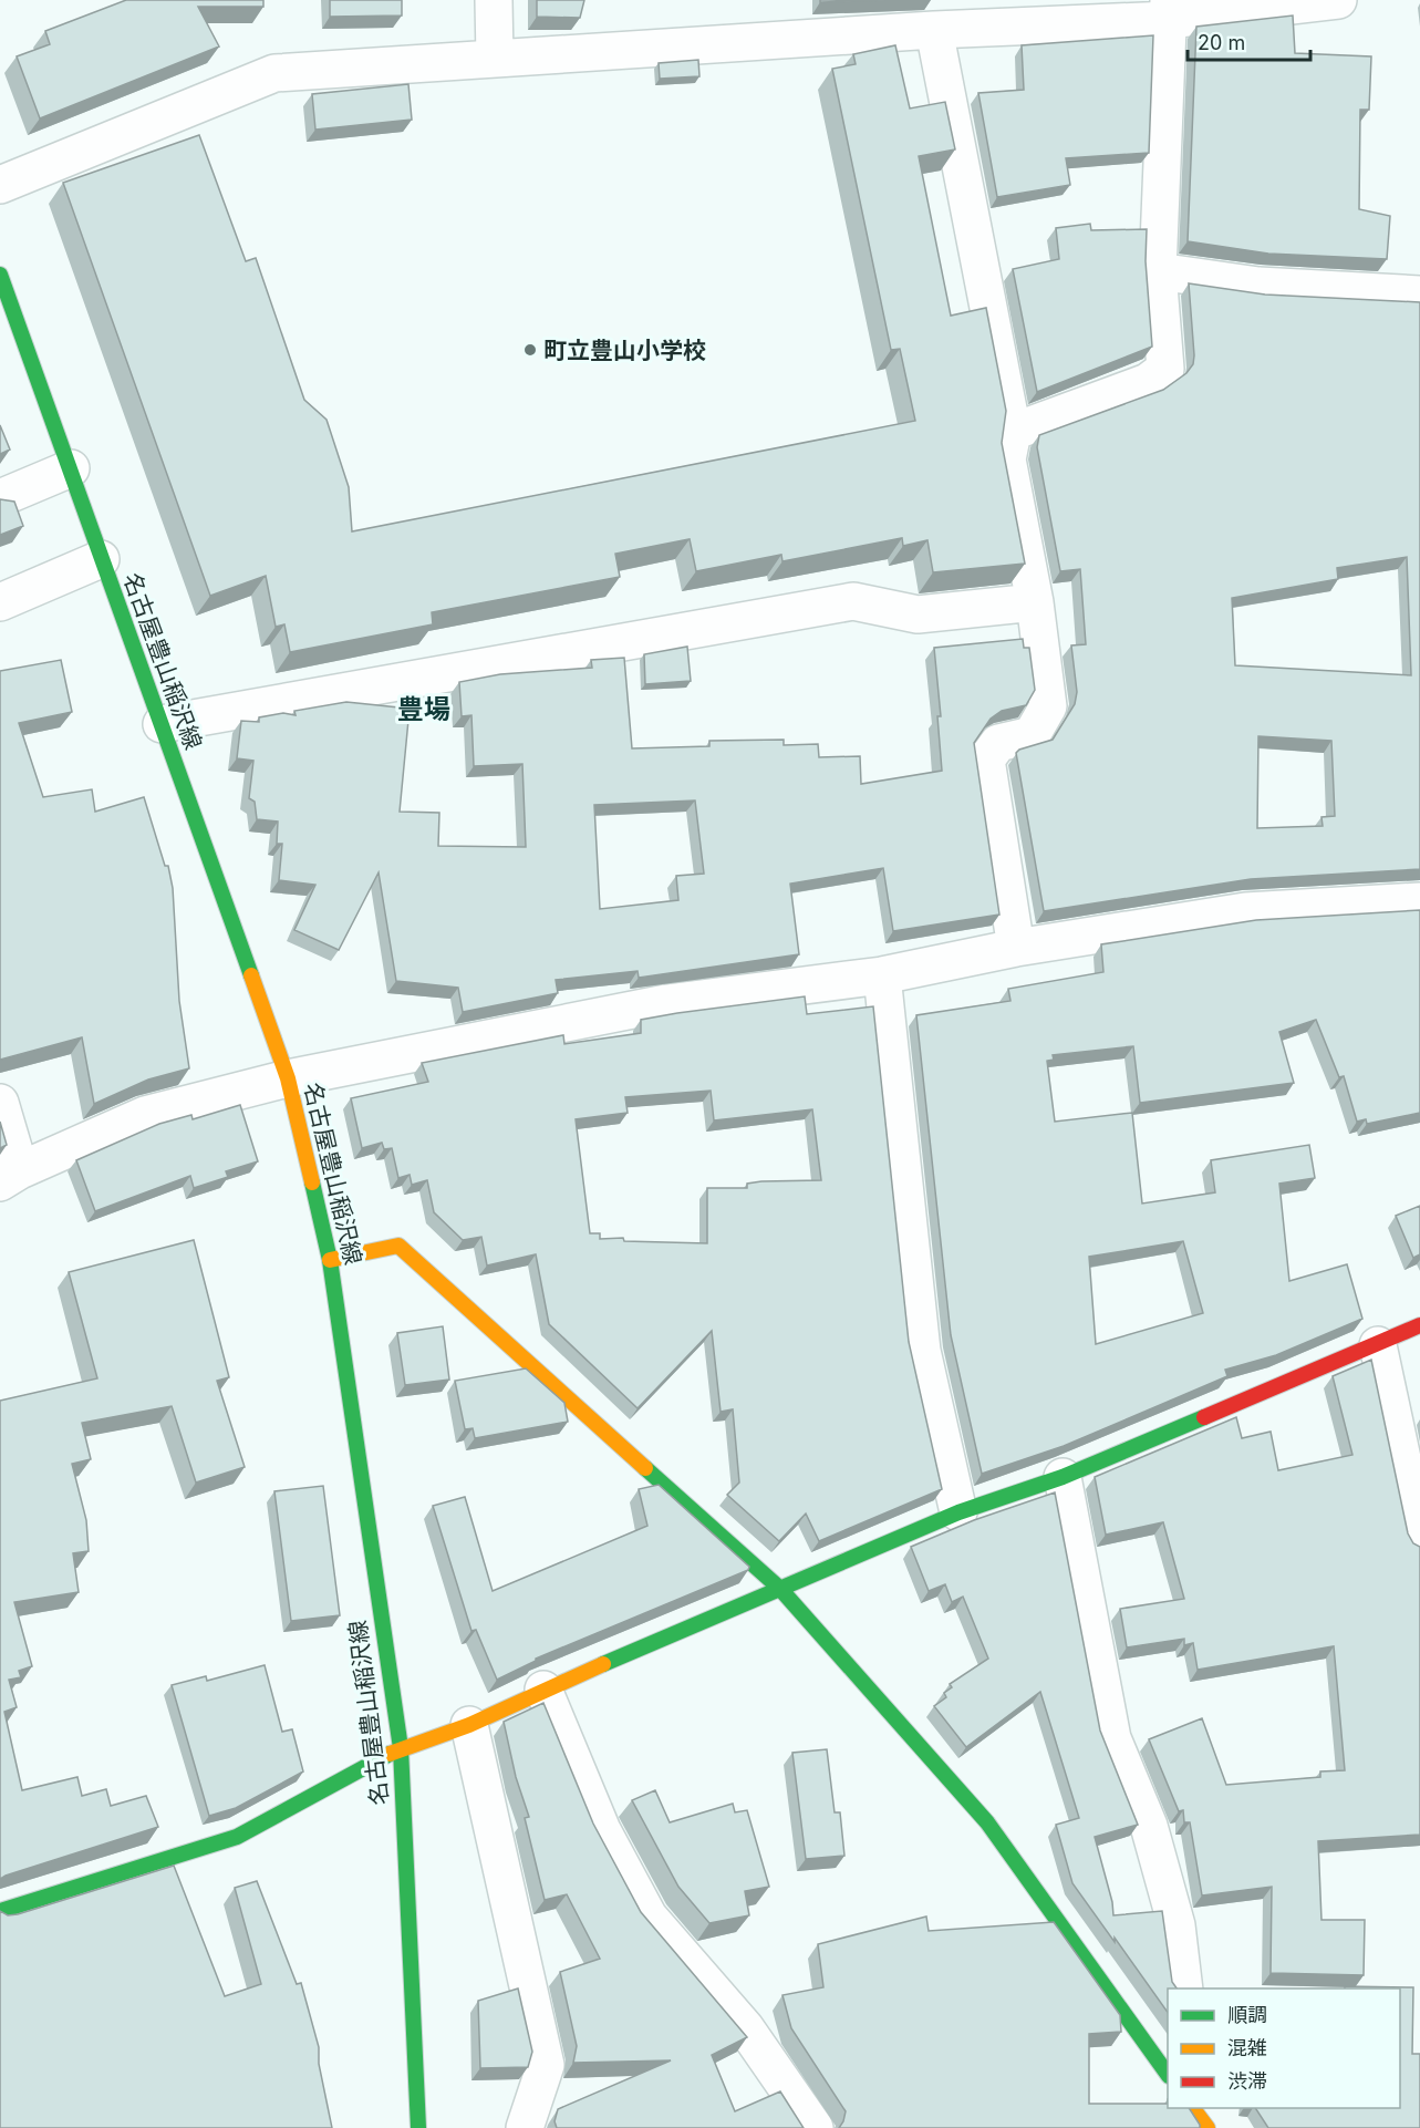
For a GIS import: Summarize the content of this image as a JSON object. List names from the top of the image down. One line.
{"streets":{"street":["名古屋豊山稲沢線"]},"districts":["豊場"],"places":["町立豊山小学校"],"legend":["順調","混雑","渋滞"],"scale_bar":"20 m"}
